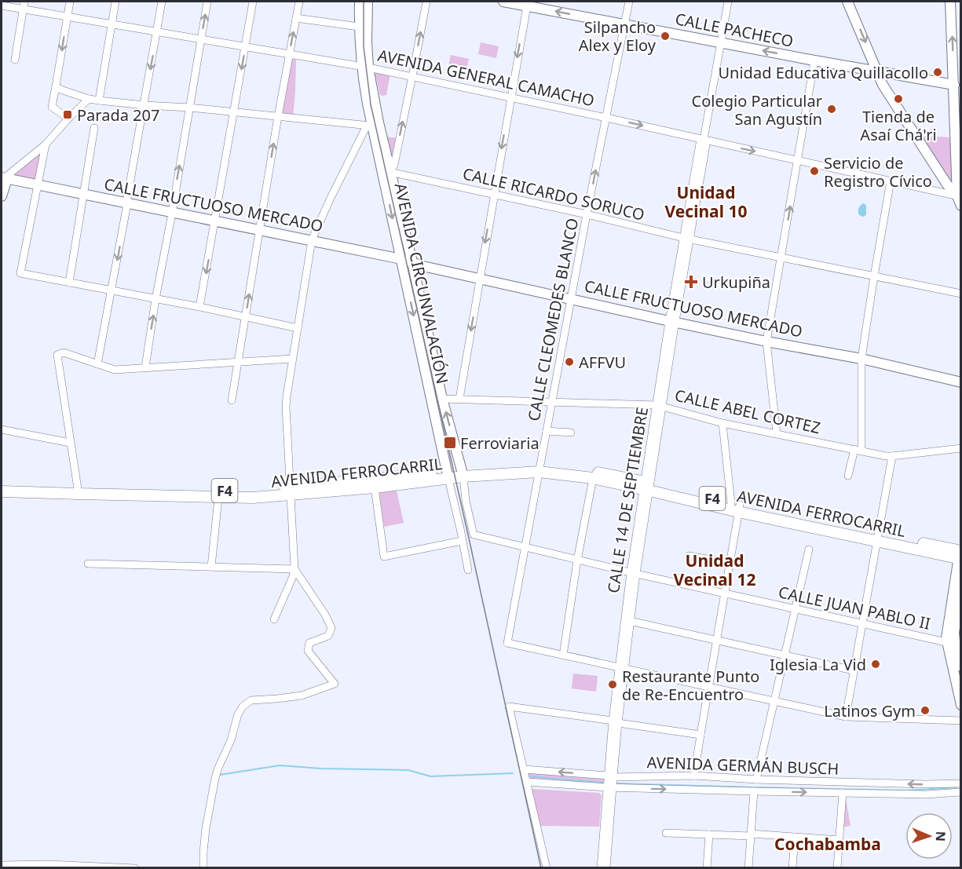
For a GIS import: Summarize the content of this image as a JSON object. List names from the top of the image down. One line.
{"streets":{"highway":["AVENIDA FERROCARRIL","F4"],"main road":["CALLE PACHECO","CALLE FRUCTUOSO MERCADO","AVENIDA CIRCUNVALACIÓN"],"street":["AVENIDA GENERAL CAMACHO","CALLE RICARDO SORUCO","CALLE CLEOMEDES BLANCO","CALLE ABEL CORTEZ","CALLE 14 DE SEPTIEMBRE","CALLE JUAN PABLO II","AVENIDA GERMÁN BUSCH"]},"crossings":[["CALLE PACHECO","CALLE CLEOMEDES BLANCO"],["CALLE PACHECO","CALLE 14 DE SEPTIEMBRE"],["AVENIDA GENERAL CAMACHO","AVENIDA CIRCUNVALACIÓN"],["AVENIDA GENERAL CAMACHO","CALLE CLEOMEDES BLANCO"],["AVENIDA GENERAL CAMACHO","CALLE 14 DE SEPTIEMBRE"],["CALLE RICARDO SORUCO","AVENIDA CIRCUNVALACIÓN"],["CALLE RICARDO SORUCO","CALLE CLEOMEDES BLANCO"],["CALLE RICARDO SORUCO","CALLE 14 DE SEPTIEMBRE"],["CALLE FRUCTUOSO MERCADO","AVENIDA CIRCUNVALACIÓN"],["CALLE FRUCTUOSO MERCADO","CALLE CLEOMEDES BLANCO"],["CALLE FRUCTUOSO MERCADO","CALLE 14 DE SEPTIEMBRE"],["AVENIDA CIRCUNVALACIÓN","CALLE ABEL CORTEZ"],["AVENIDA CIRCUNVALACIÓN","AVENIDA FERROCARRIL"],["AVENIDA CIRCUNVALACIÓN","CALLE JUAN PABLO II"],["CALLE CLEOMEDES BLANCO","CALLE ABEL CORTEZ"],["CALLE CLEOMEDES BLANCO","AVENIDA FERROCARRIL"],["CALLE CLEOMEDES BLANCO","CALLE JUAN PABLO II"],["CALLE ABEL CORTEZ","CALLE 14 DE SEPTIEMBRE"],["AVENIDA FERROCARRIL","CALLE 14 DE SEPTIEMBRE"],["CALLE 14 DE SEPTIEMBRE","CALLE JUAN PABLO II"],["CALLE 14 DE SEPTIEMBRE","AVENIDA GERMÁN BUSCH"]],"one_way":["CALLE PACHECO"],"districts":["Unidad Vecinal 10","Unidad Vecinal 12","Cochabamba"],"places":{"other":["Silpancho Alex y Eloy","Unidad Educativa Quillacollo","Tienda de Asaí Chá'ri","Colegio Particular San Agustín","Servicio de Registro Cívico","AFFVU","Iglesia La Vid","Restaurante Punto de Re-Encuentro","Latinos Gym"],"transit":["Parada 207","Ferroviaria"],"health":["Urkupiña"]},"north":"right"}
